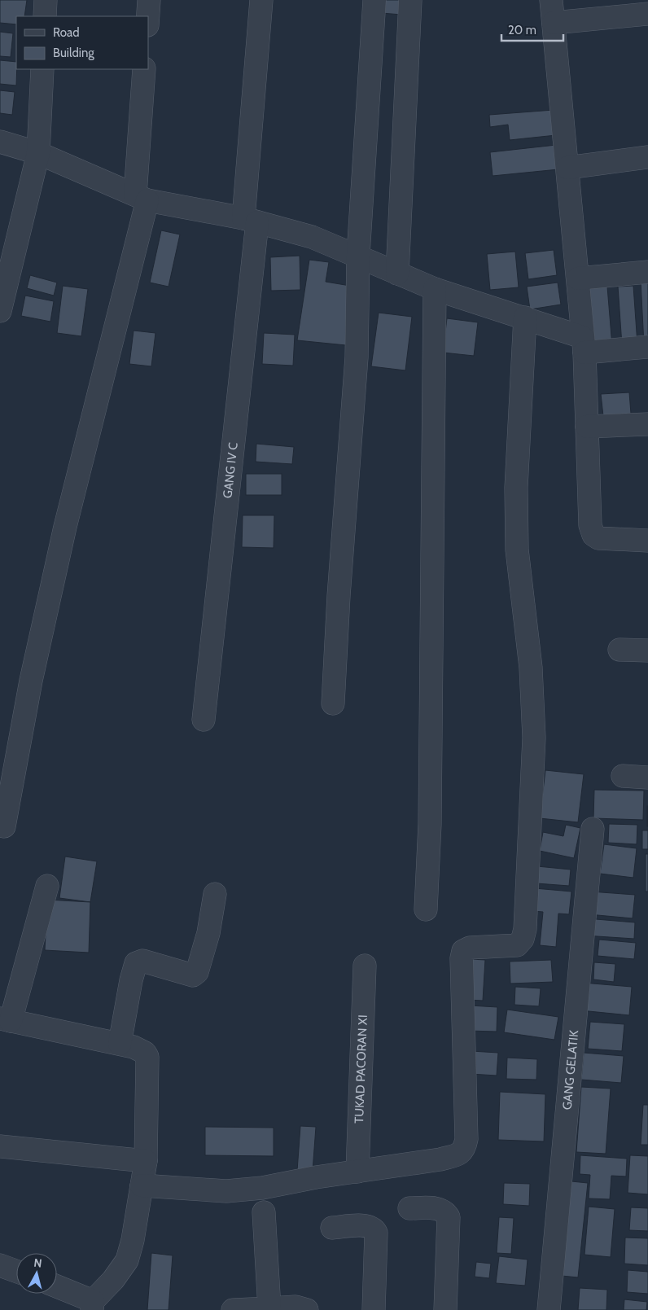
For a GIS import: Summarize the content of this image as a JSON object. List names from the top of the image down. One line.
{"streets":{"street":["GANG IV C","TUKAD PACORAN XI","GANG GELATIK"]},"legend":["Road","Building"],"scale_bar":"20 m","north":"top"}
